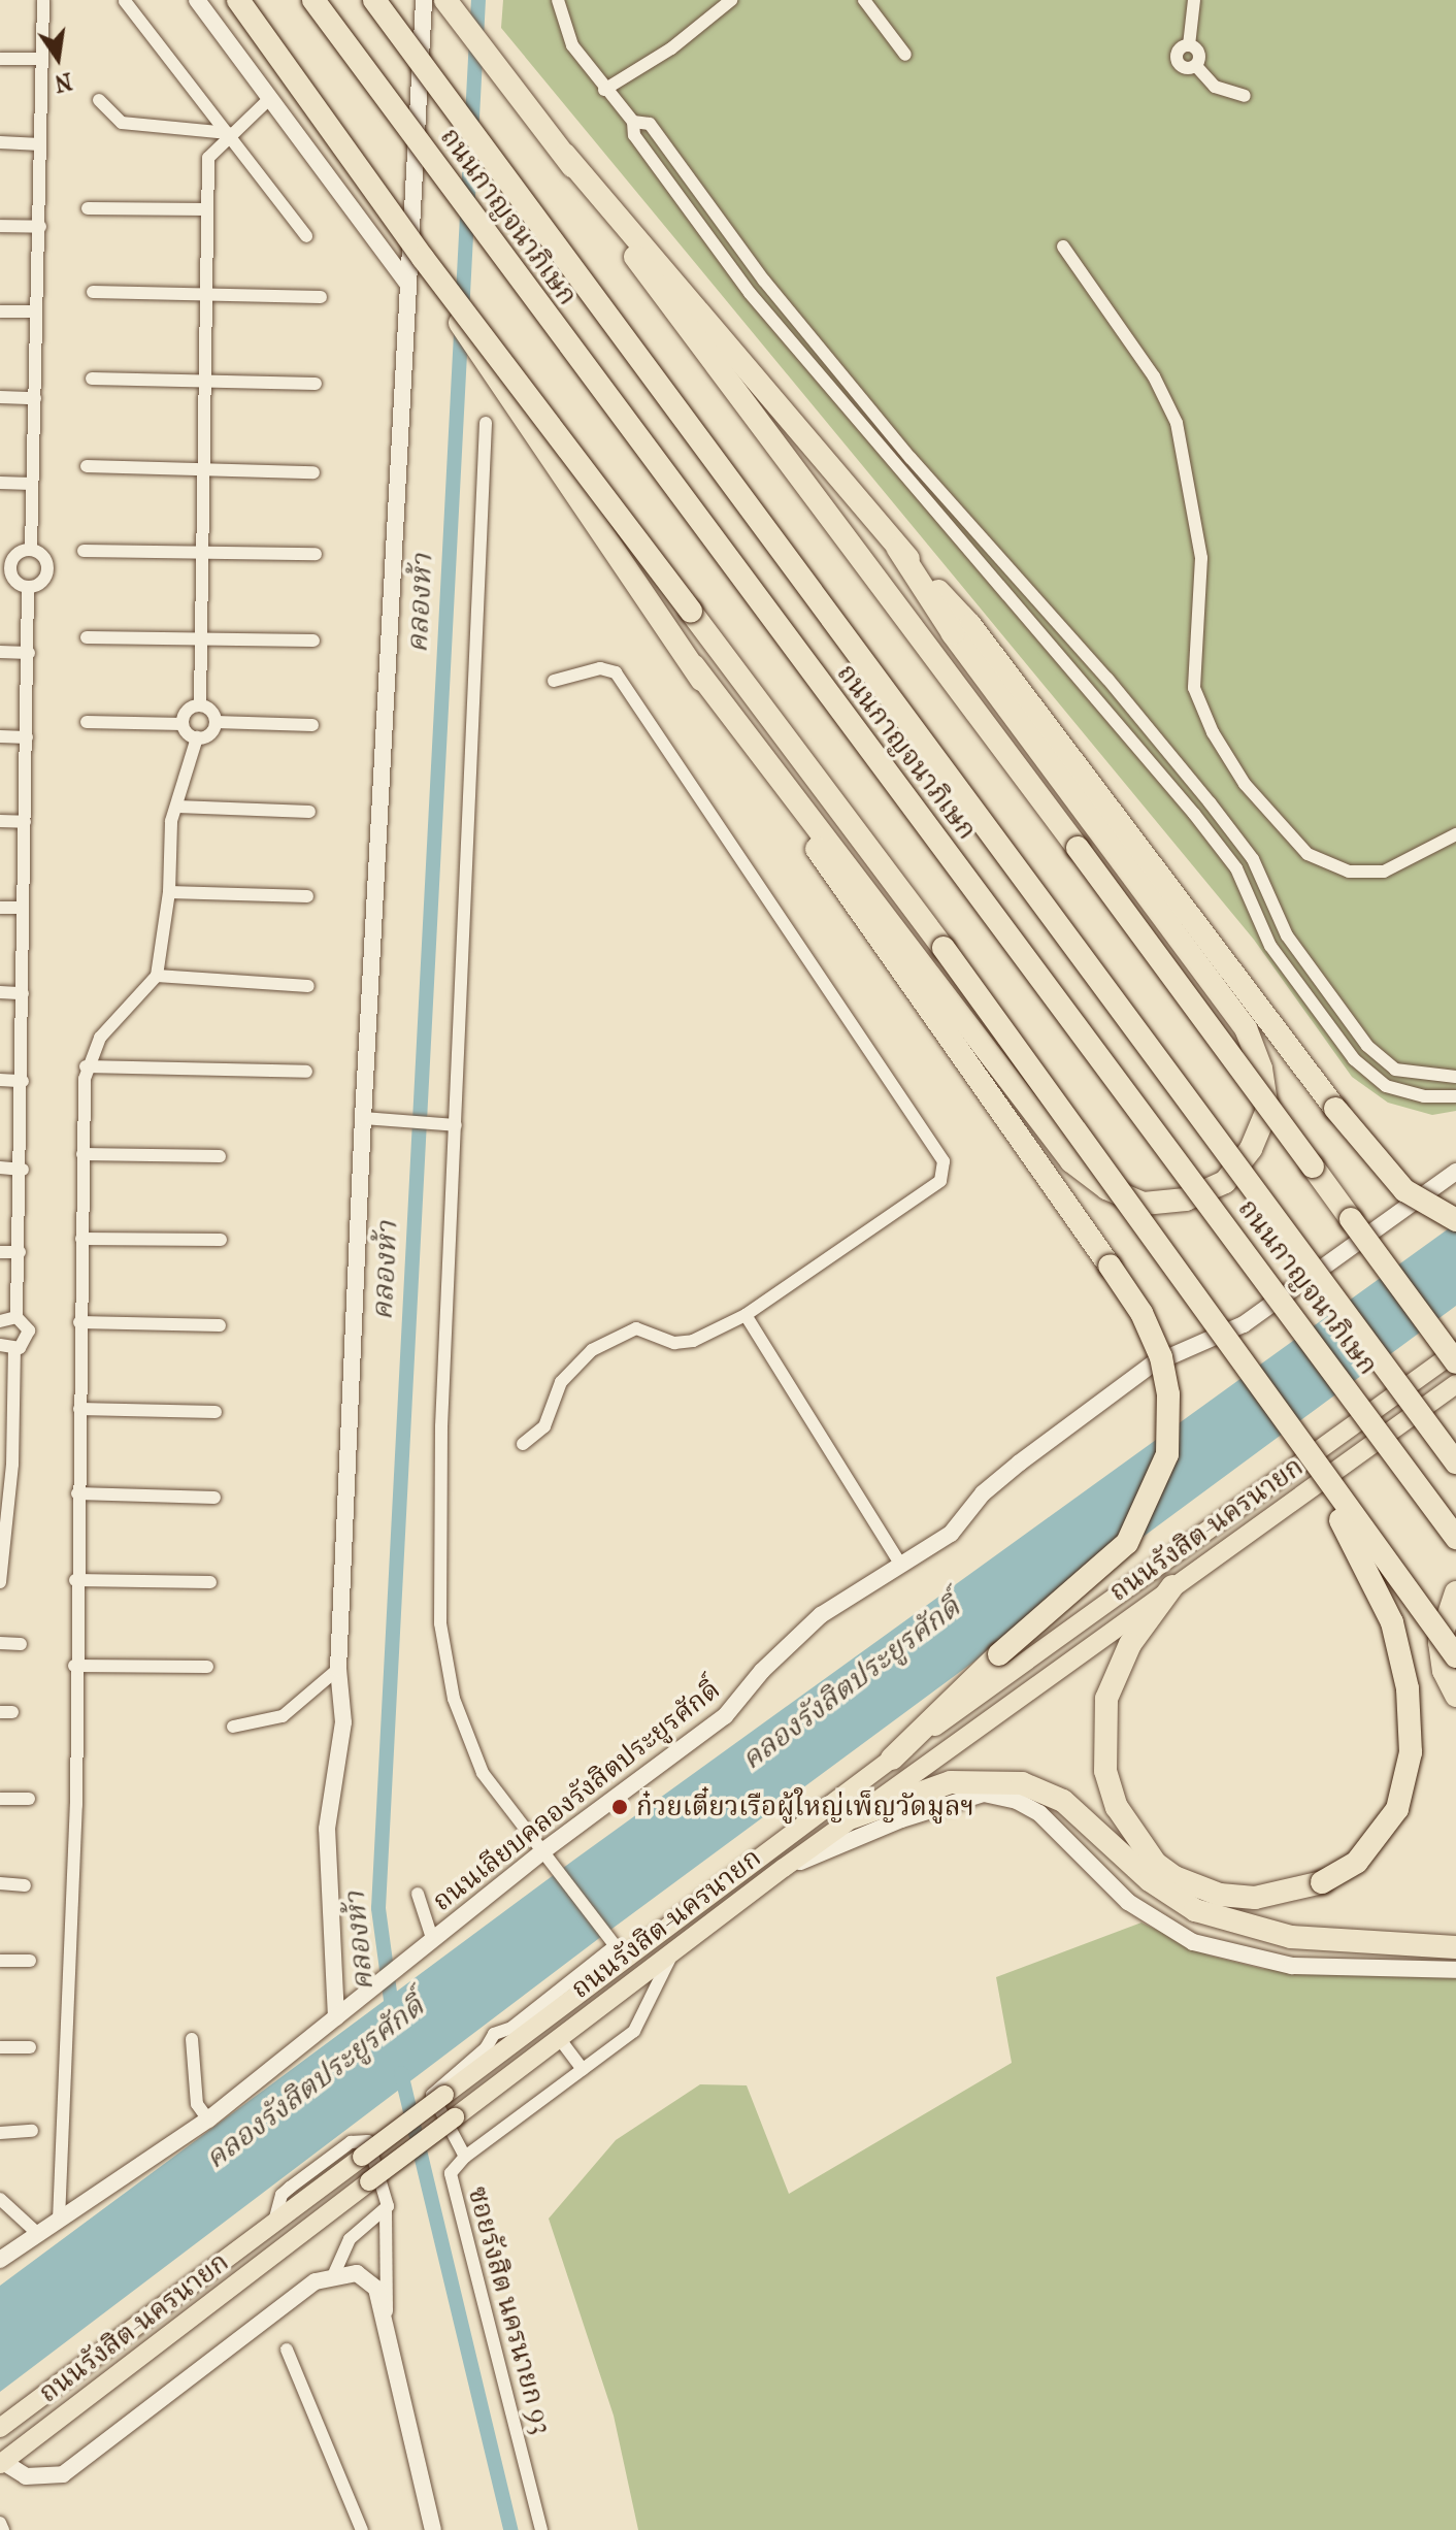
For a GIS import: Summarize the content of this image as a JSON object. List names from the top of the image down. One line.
{"streets":{"highway":["ถนนกาญจนาภิเษก"],"main road":["ถนนรังสิต-นครนายก"],"street":["ถนนเลียบคลองรังสิตประยูรศักดิ์","ซอยรังสิต นครนายก 93"]},"crossings":[["ถนนรังสิต-นครนายก","ซอยรังสิต นครนายก 93"]],"water":["คลองห้า","คลองรังสิตประยูรศักดิ์"],"places":["ก๋วยเตี๋ยวเรือผู้ใหญ่เพ็ญวัดมูลฯ"],"north":"bottom"}
